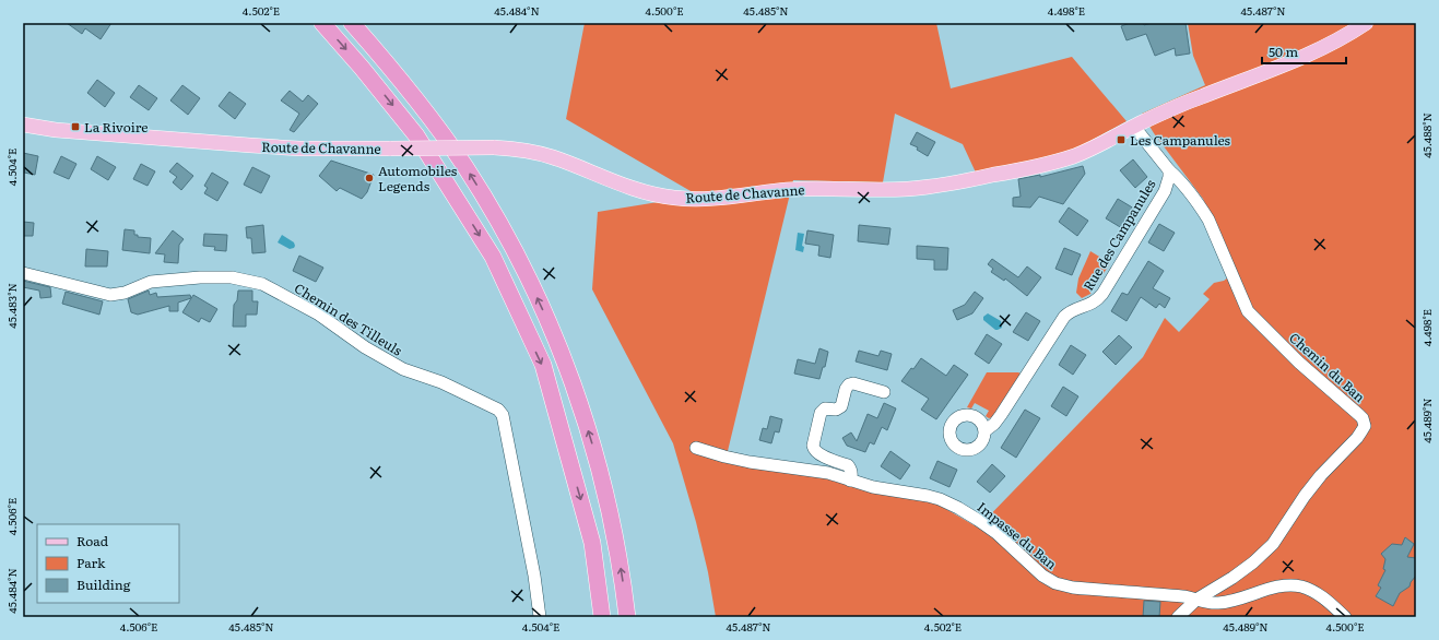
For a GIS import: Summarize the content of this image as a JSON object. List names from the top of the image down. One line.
{"streets":{"main road":["Route de Chavanne"],"street":["Rue des Campanules","Chemin des Tilleuls","Chemin du Ban","Impasse du Ban"]},"crossings":[["Route de Chavanne","Rue des Campanules"],["Rue des Campanules","Chemin du Ban"],["Chemin du Ban","Impasse du Ban"]],"places":{"transit":["La Rivoire","Les Campanules"],"other":["Automobiles Legends"]},"legend":["Road","Park","Building"],"scale_bar":"50 m","coordinates":["4.502°E","45.484°N","4.500°E","45.485°N","4.498°E","45.487°N","45.488°N","4.504°E","45.483°N","45.489°N","4.506°E"]}
